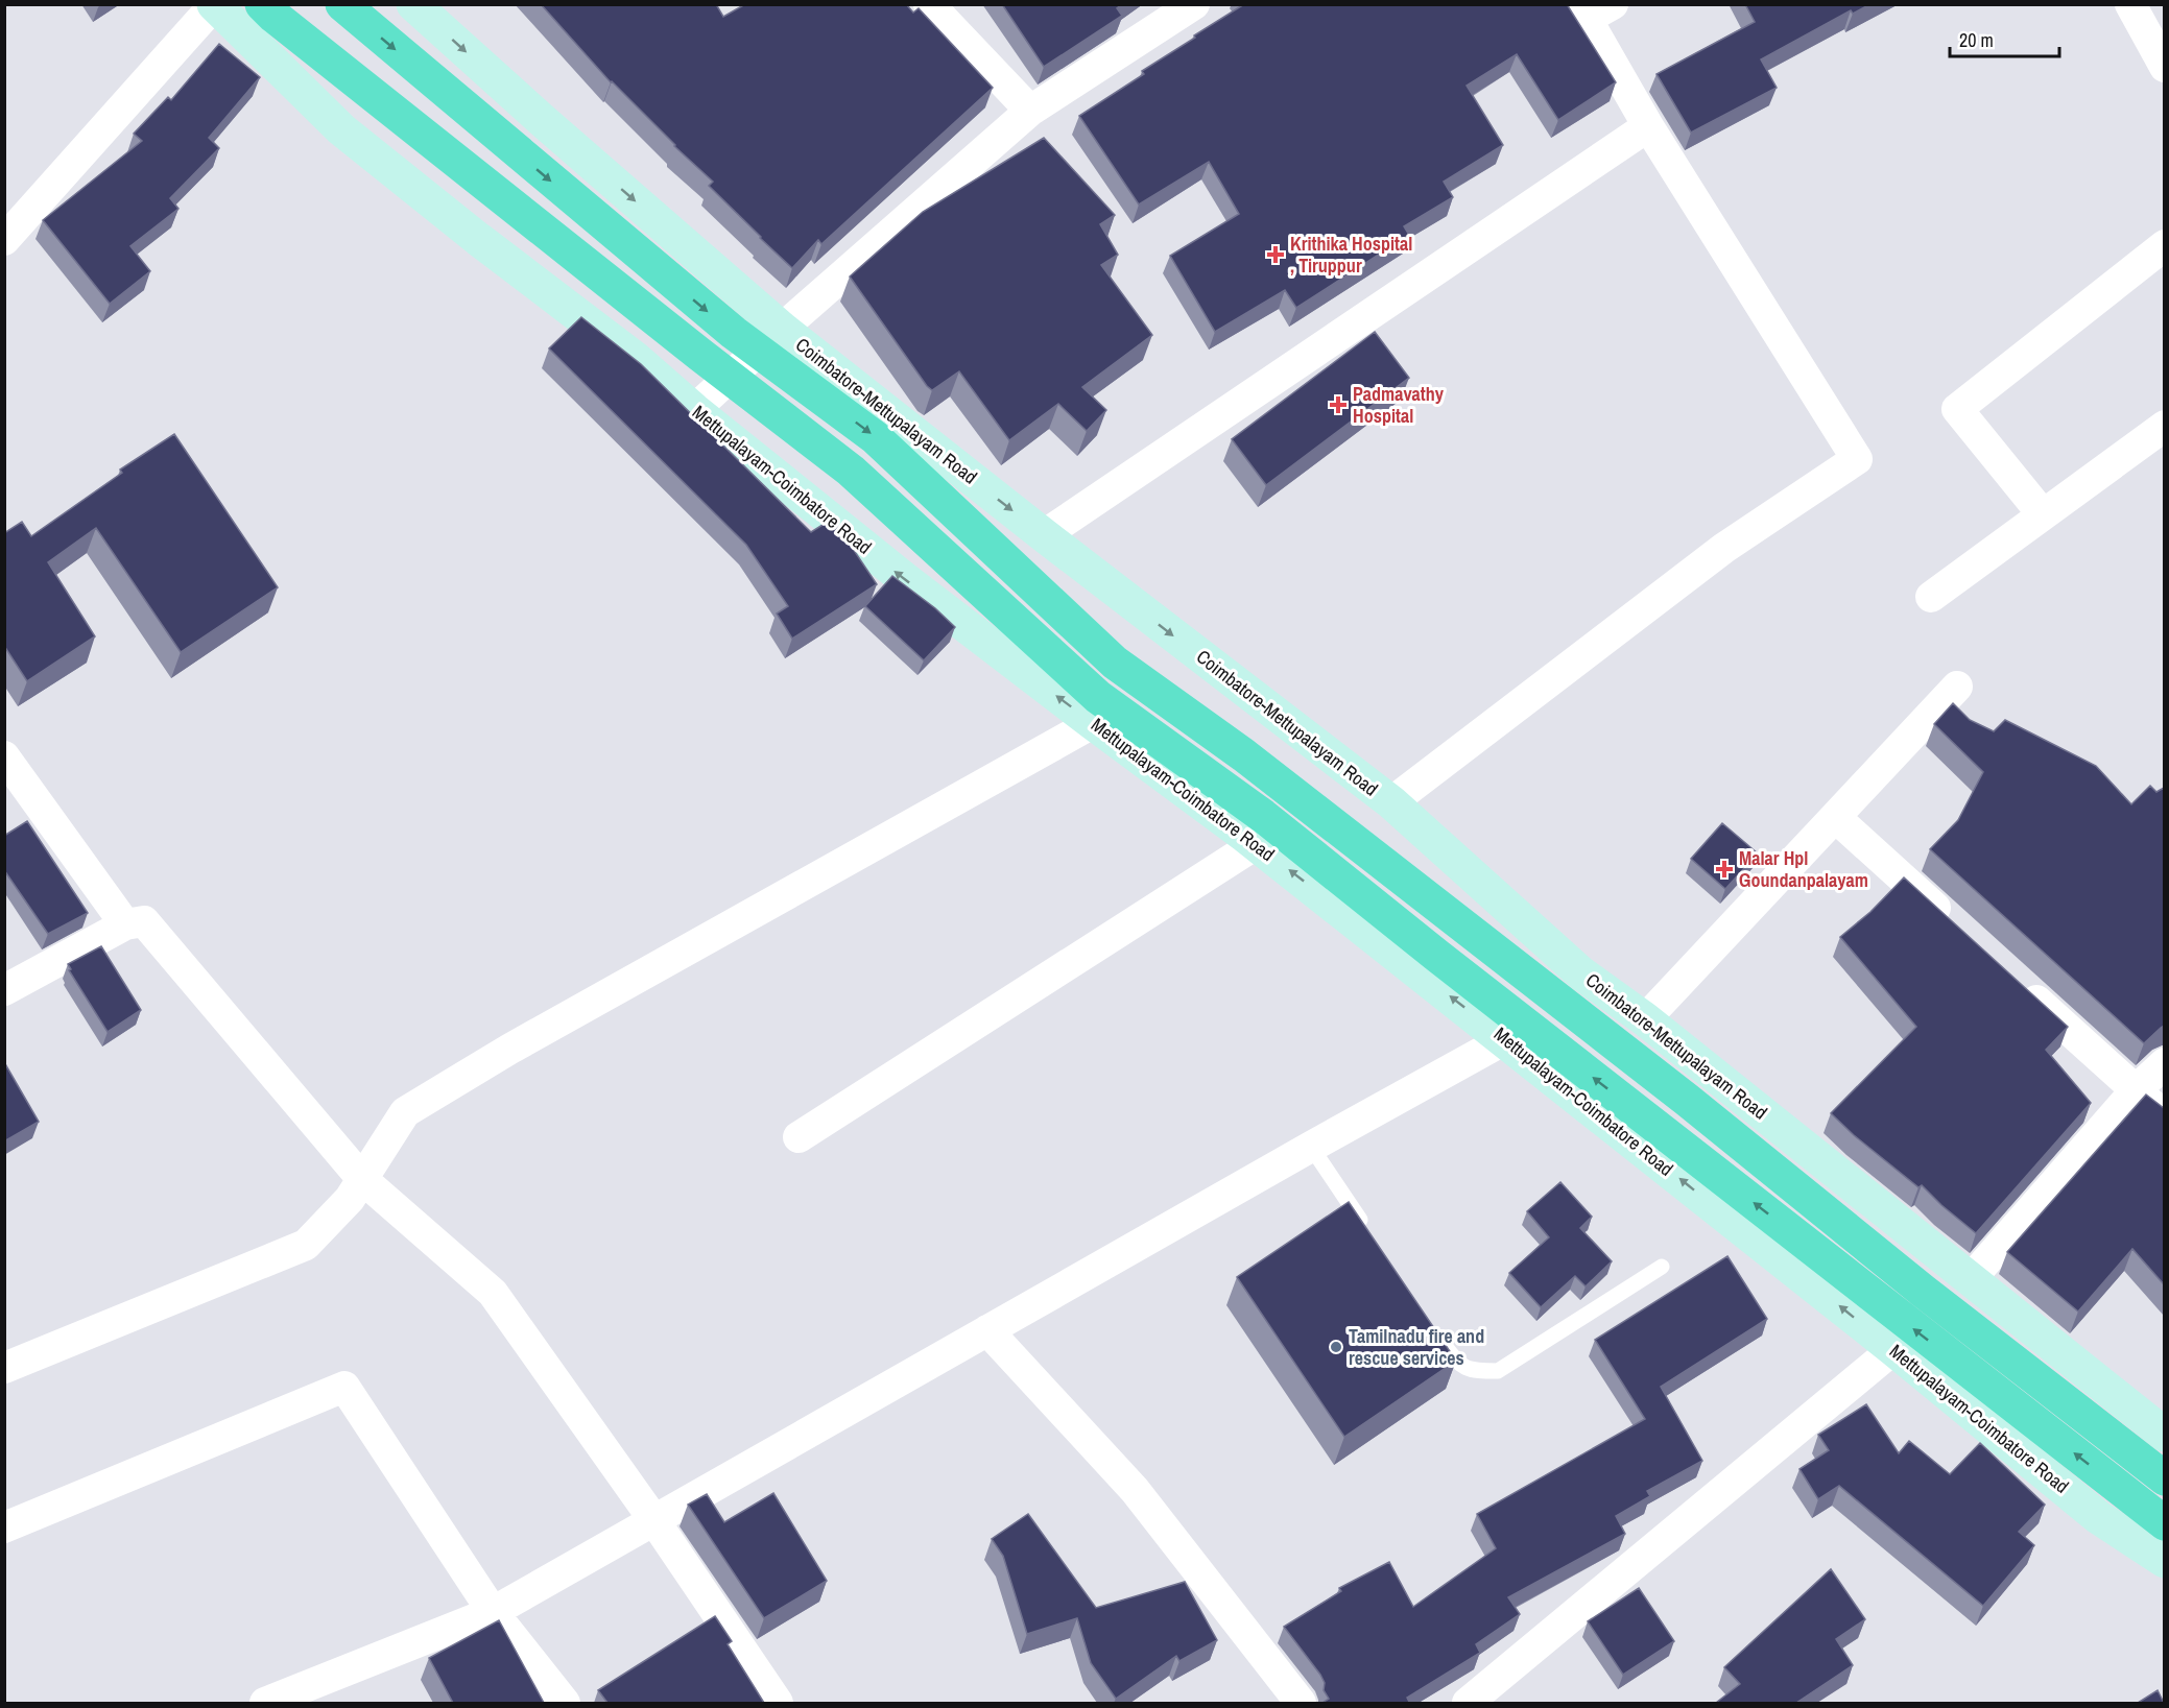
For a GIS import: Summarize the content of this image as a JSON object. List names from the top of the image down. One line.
{"streets":{"main road":["Coimbatore-Mettupalayam Road","Mettupalayam-Coimbatore Road"]},"one_way":["Coimbatore-Mettupalayam Road","Mettupalayam-Coimbatore Road"],"places":{"health":["Krithika Hospital , Tiruppur","Padmavathy Hospital","Malar Hpl Goundanpalayam"],"other":["Tamilnadu fire and rescue services"]},"scale_bar":"20 m"}
